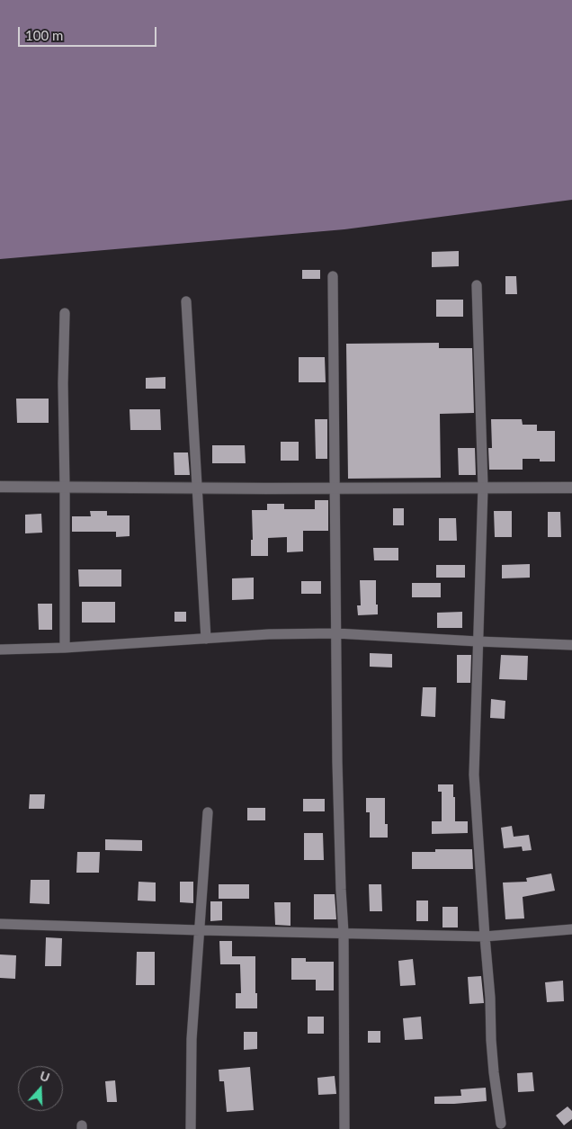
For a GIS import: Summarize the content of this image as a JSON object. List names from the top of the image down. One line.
{"scale_bar":"100 m","north":"top"}
